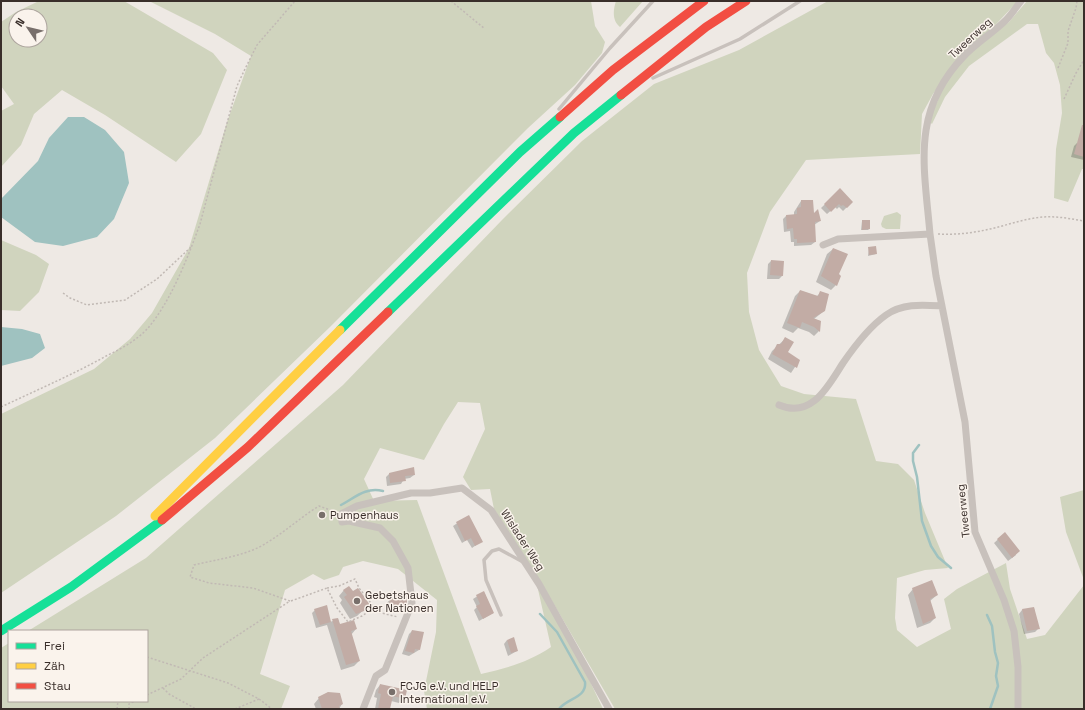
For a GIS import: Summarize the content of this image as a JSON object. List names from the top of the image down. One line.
{"streets":{"street":["Tweerweg","Wislader Weg"]},"places":["Pumpenhaus","Gebetshaus der Nationen","FCJG e.V. und HELP International e.V."],"legend":["Frei","Zäh","Stau"],"north":"top left"}
